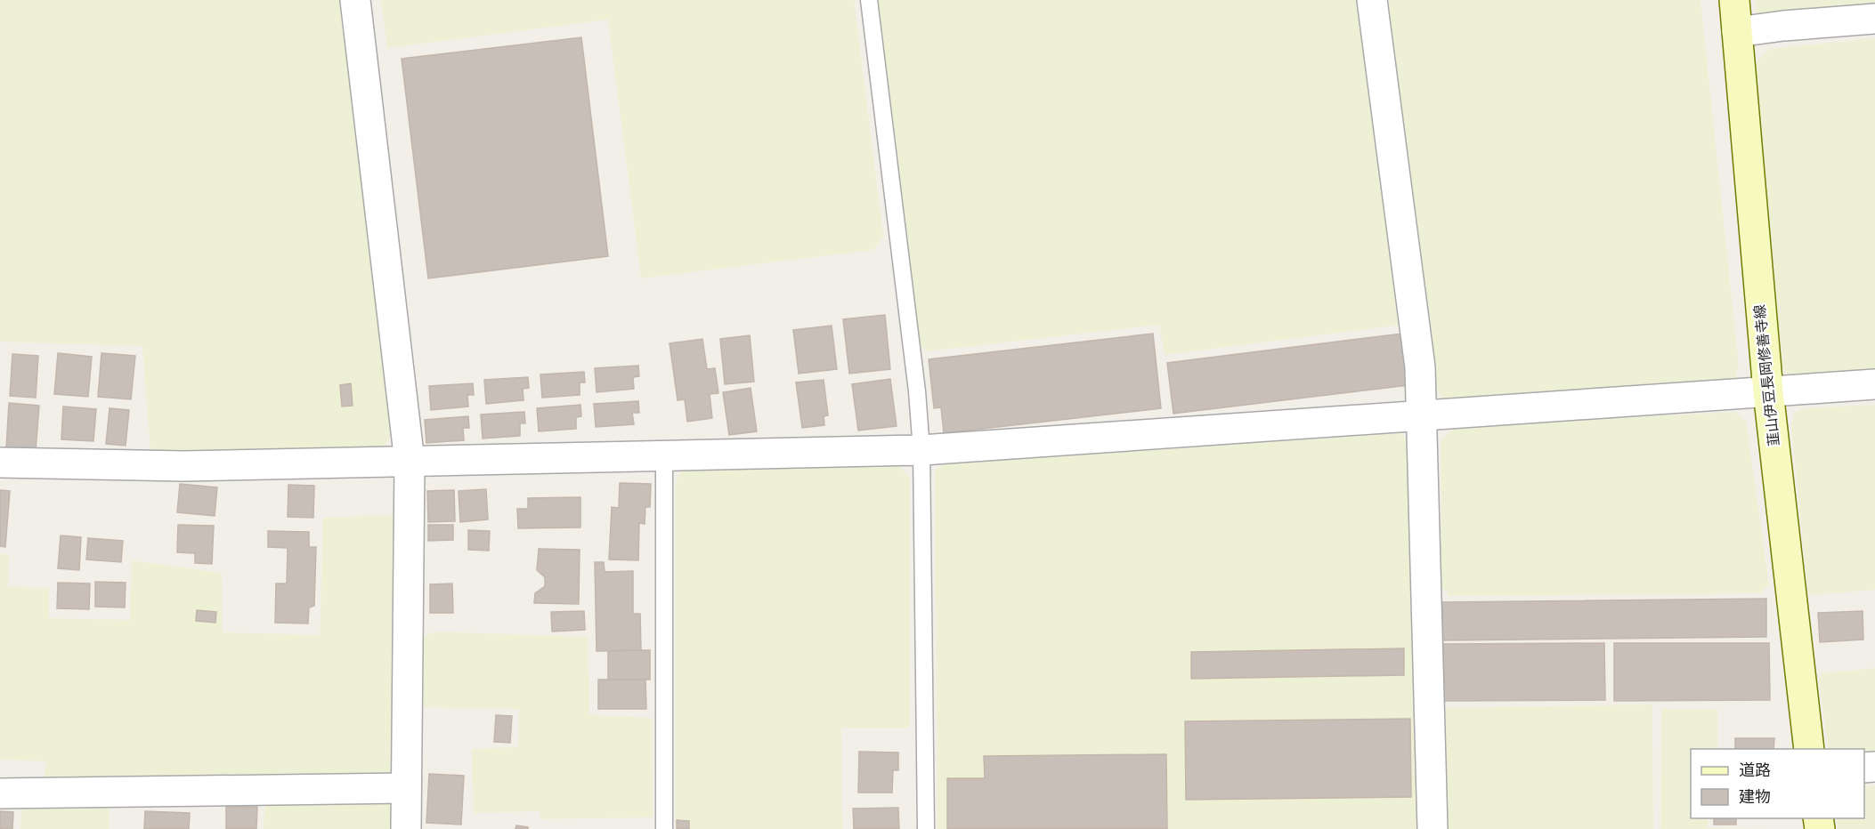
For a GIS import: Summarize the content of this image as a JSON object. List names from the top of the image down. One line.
{"streets":{"main road":["韮山伊豆長岡修善寺線"]},"legend":["道路","建物"]}
